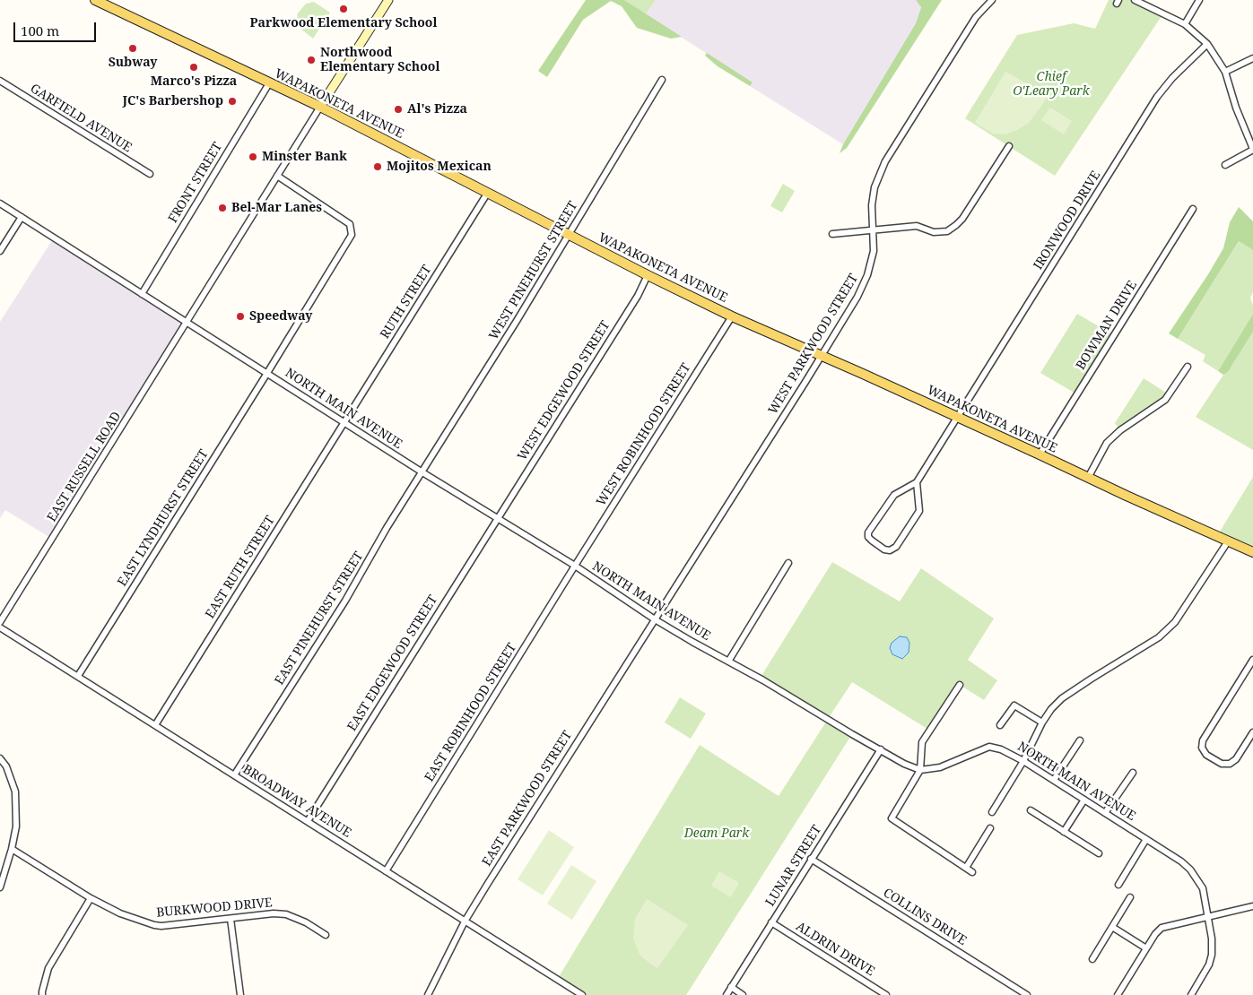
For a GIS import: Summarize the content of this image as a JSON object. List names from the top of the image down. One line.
{"streets":{"main road":["WAPAKONETA AVENUE"],"street":["GARFIELD AVENUE","FRONT STREET","IRONWOOD DRIVE","WEST PINEHURST STREET","RUTH STREET","BOWMAN DRIVE","WEST PARKWOOD STREET","WEST EDGEWOOD STREET","NORTH MAIN AVENUE","WEST ROBINHOOD STREET","EAST RUSSELL ROAD","EAST LYNDHURST STREET","EAST RUTH STREET","EAST PINEHURST STREET","EAST EDGEWOOD STREET","EAST ROBINHOOD STREET","EAST PARKWOOD STREET","BROADWAY AVENUE","LUNAR STREET","BURKWOOD DRIVE","COLLINS DRIVE","ALDRIN DRIVE"]},"crossings":[["WAPAKONETA AVENUE","FRONT STREET"],["WAPAKONETA AVENUE","IRONWOOD DRIVE"],["WAPAKONETA AVENUE","WEST PINEHURST STREET"],["WAPAKONETA AVENUE","RUTH STREET"],["WAPAKONETA AVENUE","BOWMAN DRIVE"],["WAPAKONETA AVENUE","WEST PARKWOOD STREET"],["WAPAKONETA AVENUE","WEST EDGEWOOD STREET"],["WAPAKONETA AVENUE","WEST ROBINHOOD STREET"],["WAPAKONETA AVENUE","EAST RUSSELL ROAD"],["FRONT STREET","NORTH MAIN AVENUE"],["WEST PINEHURST STREET","NORTH MAIN AVENUE"],["WEST PINEHURST STREET","EAST PINEHURST STREET"],["RUTH STREET","NORTH MAIN AVENUE"],["RUTH STREET","EAST RUTH STREET"],["WEST PARKWOOD STREET","NORTH MAIN AVENUE"],["WEST PARKWOOD STREET","EAST PARKWOOD STREET"],["WEST EDGEWOOD STREET","NORTH MAIN AVENUE"],["WEST EDGEWOOD STREET","EAST EDGEWOOD STREET"],["NORTH MAIN AVENUE","WEST ROBINHOOD STREET"],["NORTH MAIN AVENUE","EAST RUSSELL ROAD"],["NORTH MAIN AVENUE","EAST LYNDHURST STREET"],["NORTH MAIN AVENUE","EAST RUTH STREET"],["NORTH MAIN AVENUE","EAST PINEHURST STREET"],["NORTH MAIN AVENUE","EAST EDGEWOOD STREET"],["NORTH MAIN AVENUE","EAST ROBINHOOD STREET"],["NORTH MAIN AVENUE","EAST PARKWOOD STREET"],["NORTH MAIN AVENUE","LUNAR STREET"],["WEST ROBINHOOD STREET","EAST ROBINHOOD STREET"],["EAST RUSSELL ROAD","EAST LYNDHURST STREET"],["EAST LYNDHURST STREET","BROADWAY AVENUE"],["EAST RUTH STREET","BROADWAY AVENUE"],["EAST PINEHURST STREET","BROADWAY AVENUE"],["EAST EDGEWOOD STREET","BROADWAY AVENUE"],["EAST ROBINHOOD STREET","BROADWAY AVENUE"],["EAST PARKWOOD STREET","BROADWAY AVENUE"],["LUNAR STREET","COLLINS DRIVE"],["LUNAR STREET","ALDRIN DRIVE"]],"parks":["Chief O'Leary Park","Deam Park"],"places":["Parkwood Elementary School","Subway","Northwood Elementary School","Marco's Pizza","JC's Barbershop","Al's Pizza","Minster Bank","Mojitos Mexican","Bel-Mar Lanes","Speedway"],"scale_bar":"100 m"}
